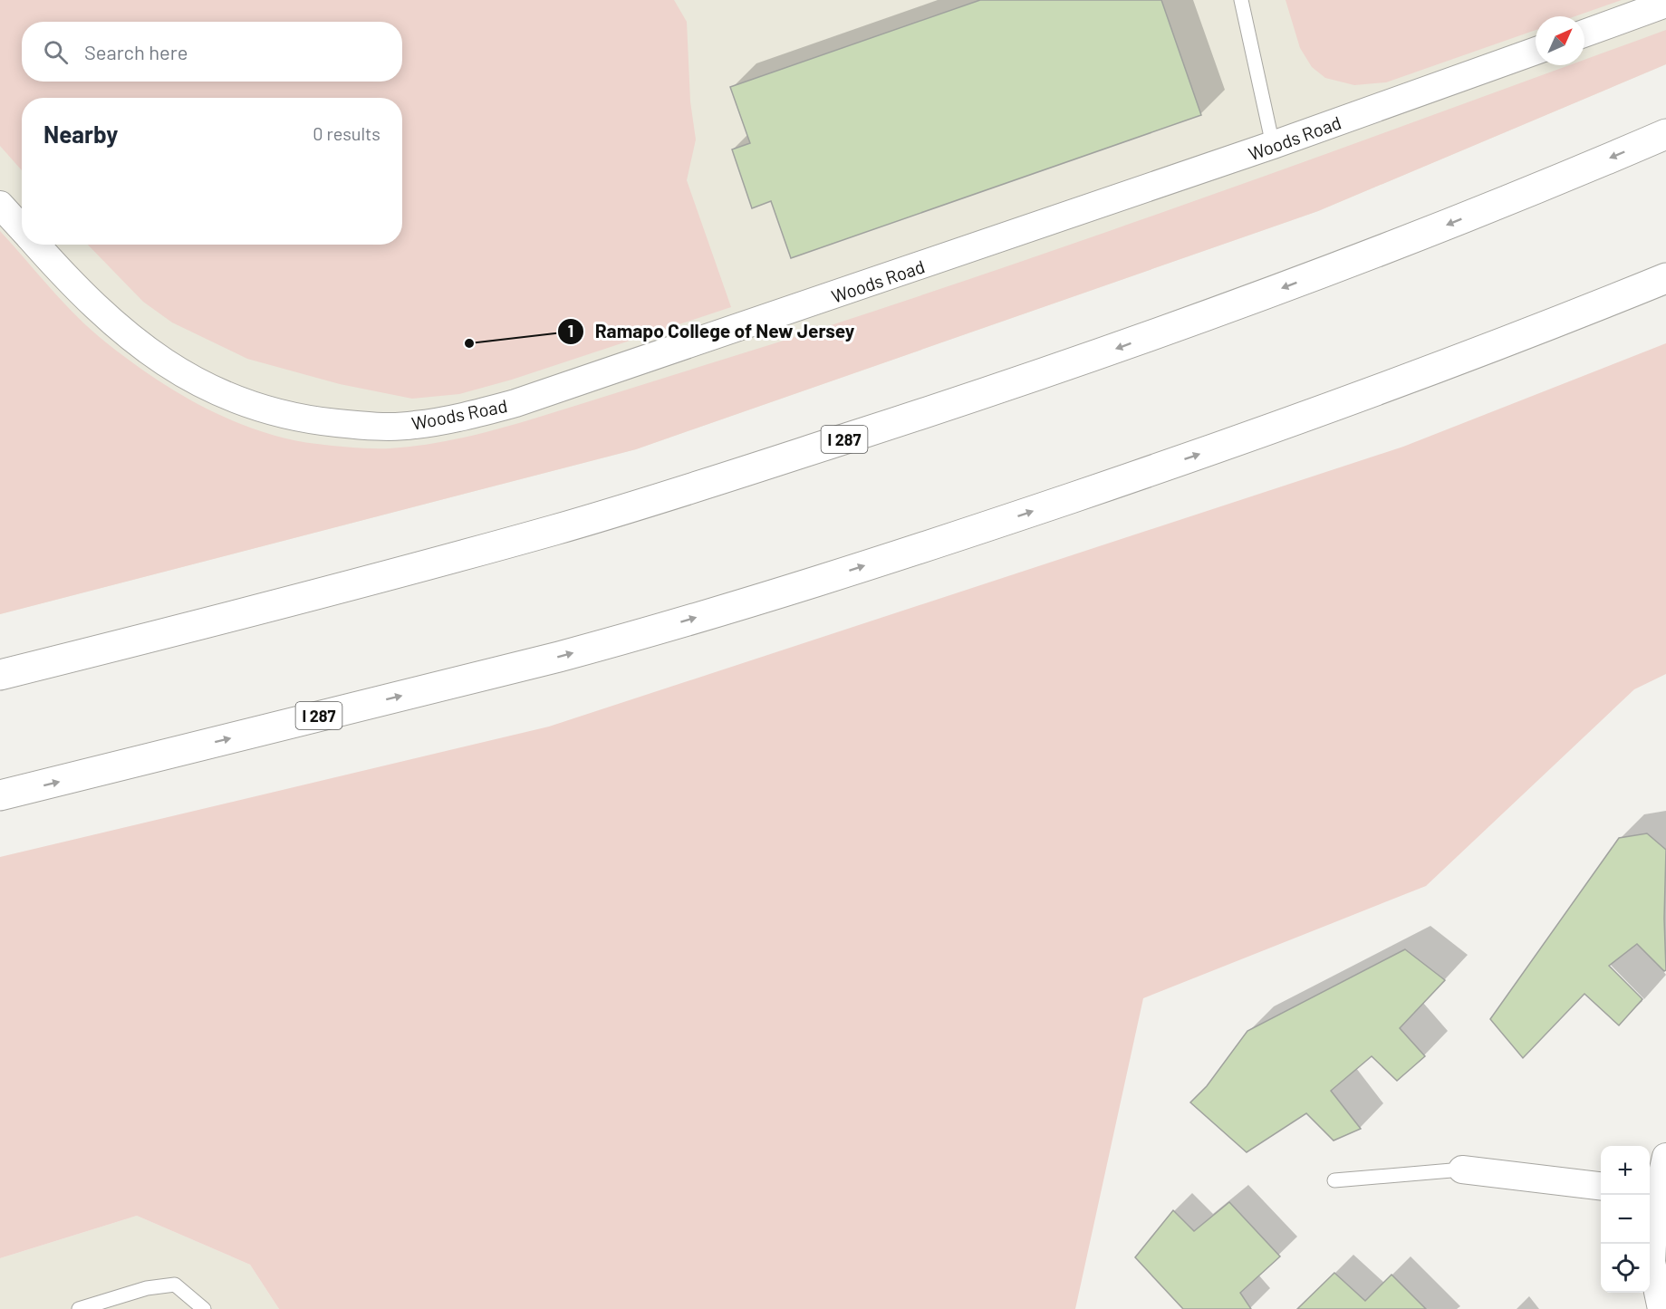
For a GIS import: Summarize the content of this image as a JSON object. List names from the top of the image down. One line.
{"streets":{"highway":["I 287"],"street":["Woods Road"]},"places":["Ramapo College of New Jersey"],"north":"top right","page":{"search":"Search here","heading":["Nearby","0 results"],"map_buttons":["+","−"]}}
